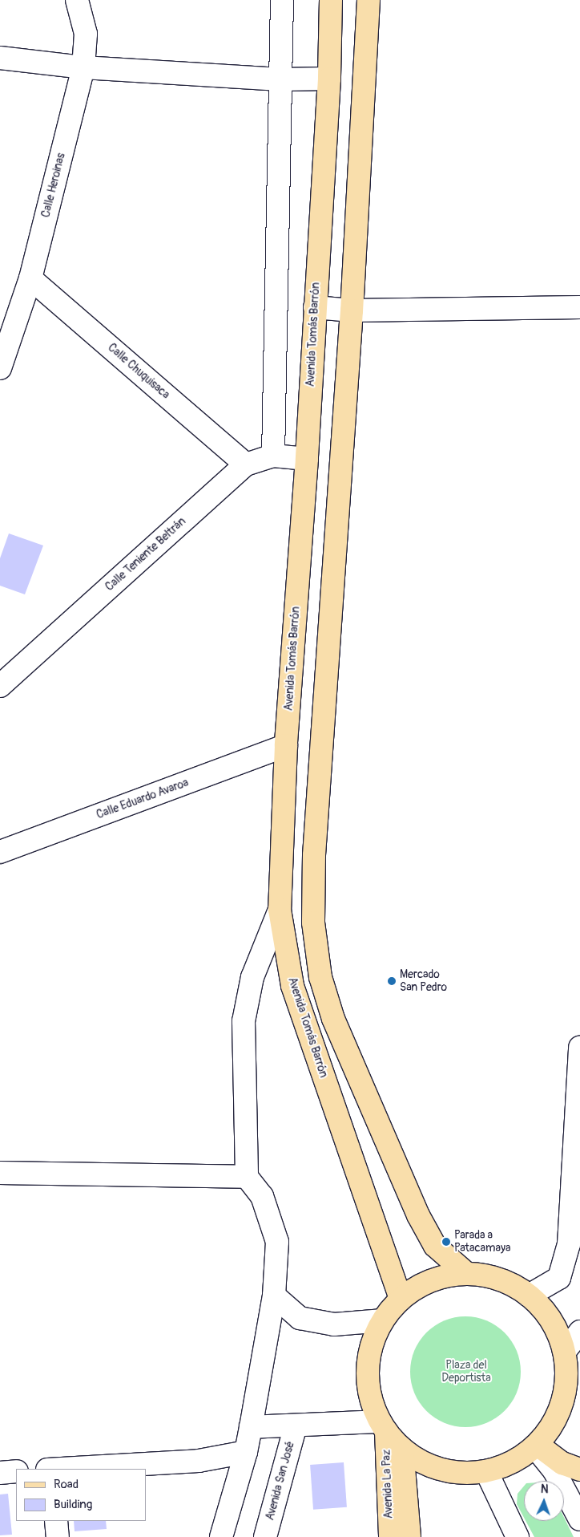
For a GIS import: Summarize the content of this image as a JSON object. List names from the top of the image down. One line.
{"streets":{"main road":["Avenida Tomás Barrón","Avenida La Paz"],"street":["Calle Heroinas","Calle Chuquisaca","Calle Teniente Beltrán","Calle Eduardo Avaroa","Avenida San José"]},"crossings":[["Calle Heroinas","Calle Chuquisaca"],["Avenida Tomás Barrón","Calle Teniente Beltrán"],["Avenida Tomás Barrón","Calle Eduardo Avaroa"],["Calle Chuquisaca","Calle Teniente Beltrán"],["Avenida San José","Avenida La Paz"]],"parks":["Plaza del Deportista"],"places":["Mercado San Pedro","Parada a Patacamaya"],"legend":["Road","Building"],"north":"top"}
